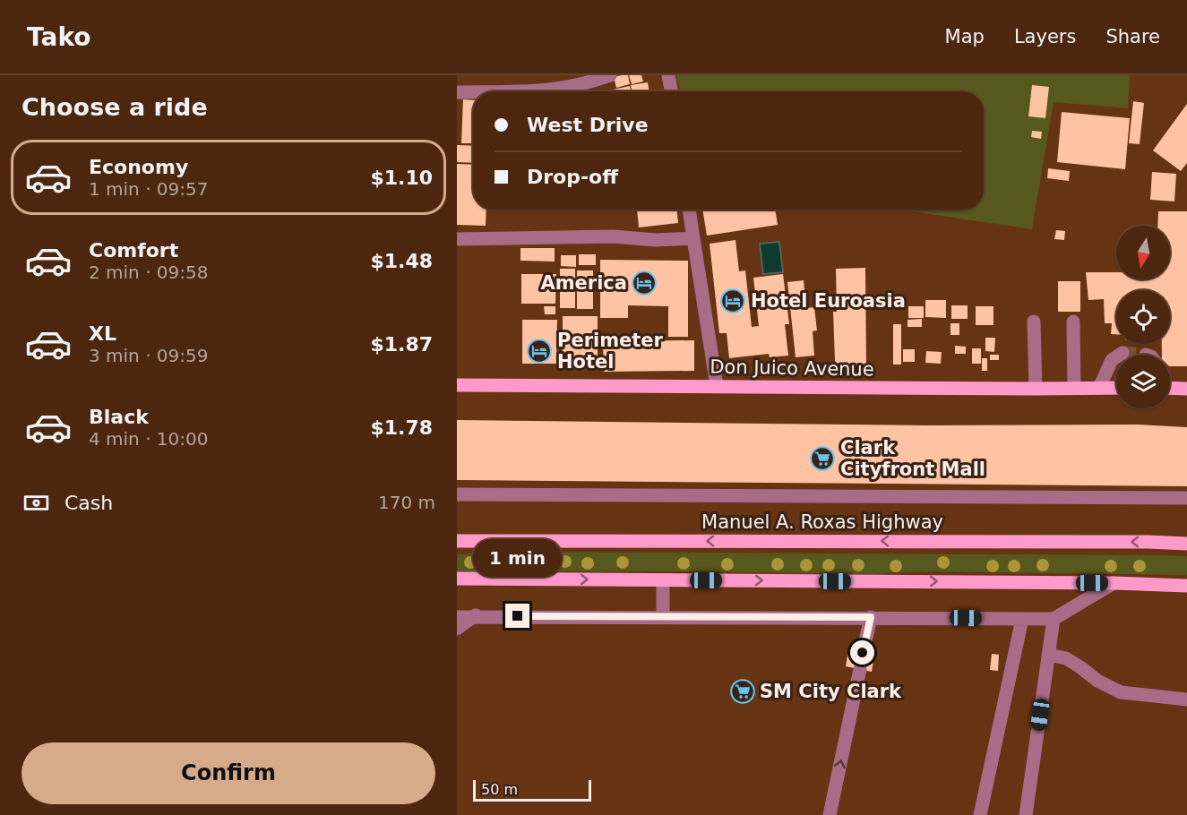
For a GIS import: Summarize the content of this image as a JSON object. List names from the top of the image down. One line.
{"streets":{"main road":["Don Juico Avenue","Manuel A. Roxas Highway"]},"places":{"hotel":["America","Hotel Euroasia","Perimeter Hotel"],"supermarket":["Clark Cityfront Mall","SM City Clark"]},"scale_bar":"50 m","north":"bottom","page":{"header":"Tako","nav":["Map","Layers","Share"],"heading":"Choose a ride","banner":["West Drive","Drop-off"],"list":[{"name":"Economy","note":"1 min · 09:57","value":"$1.10"},{"name":"Comfort","note":"2 min · 09:58","value":"$1.48"},{"name":"XL","note":"3 min · 09:59","value":"$1.87"},{"name":"Black","note":"4 min · 10:00","value":"$1.78"}],"pay":["Cash","170 m"],"bubble":"1 min","buttons":"Confirm","scale":"50 m"}}
